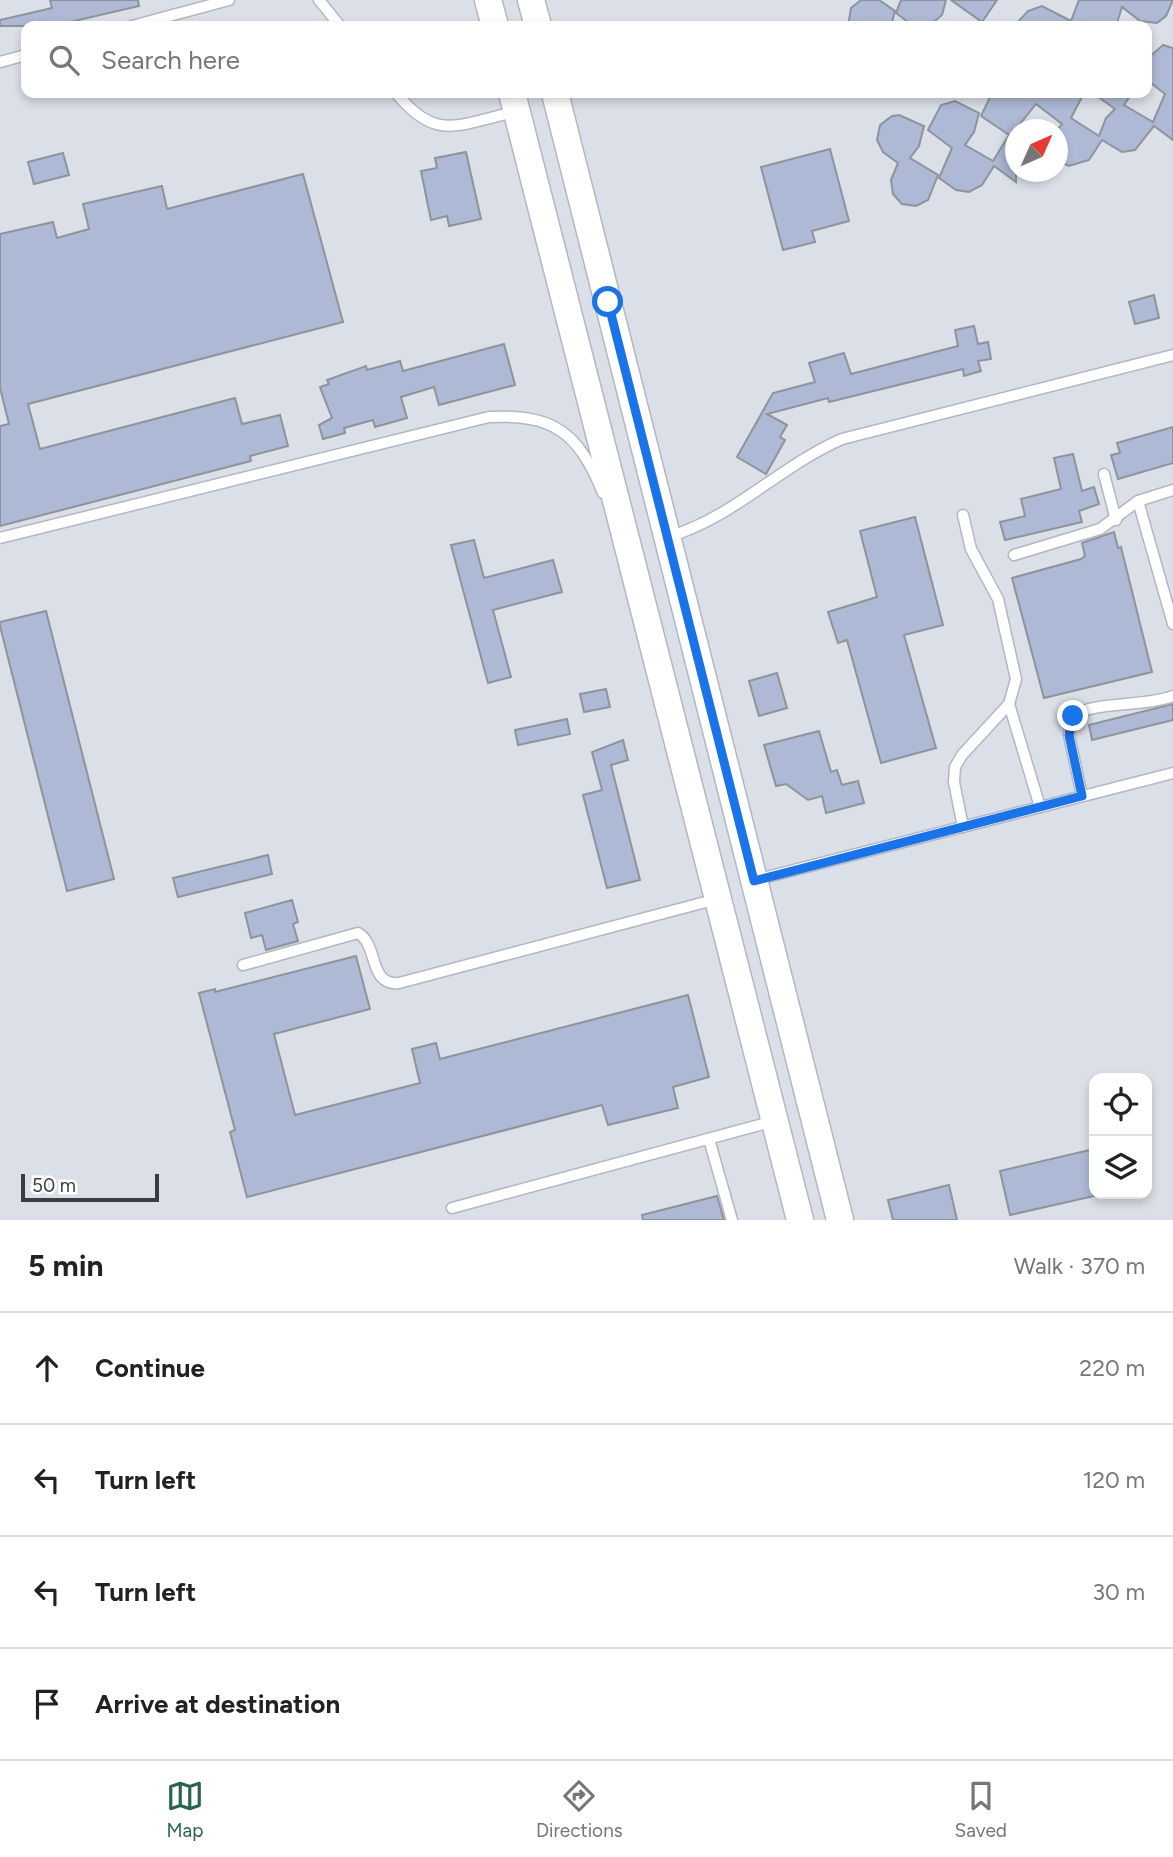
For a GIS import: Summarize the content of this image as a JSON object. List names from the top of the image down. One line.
{"scale_bar":"50 m","north":"top right","page":{"search":"Search here","scale":"50 m","heading":["5 min","Walk · 370 m"],"list":[["Continue","220 m"],["Turn left","120 m"],["Turn left","30 m"],"Arrive at destination"],"nav":["Map","Directions","Saved"]}}
